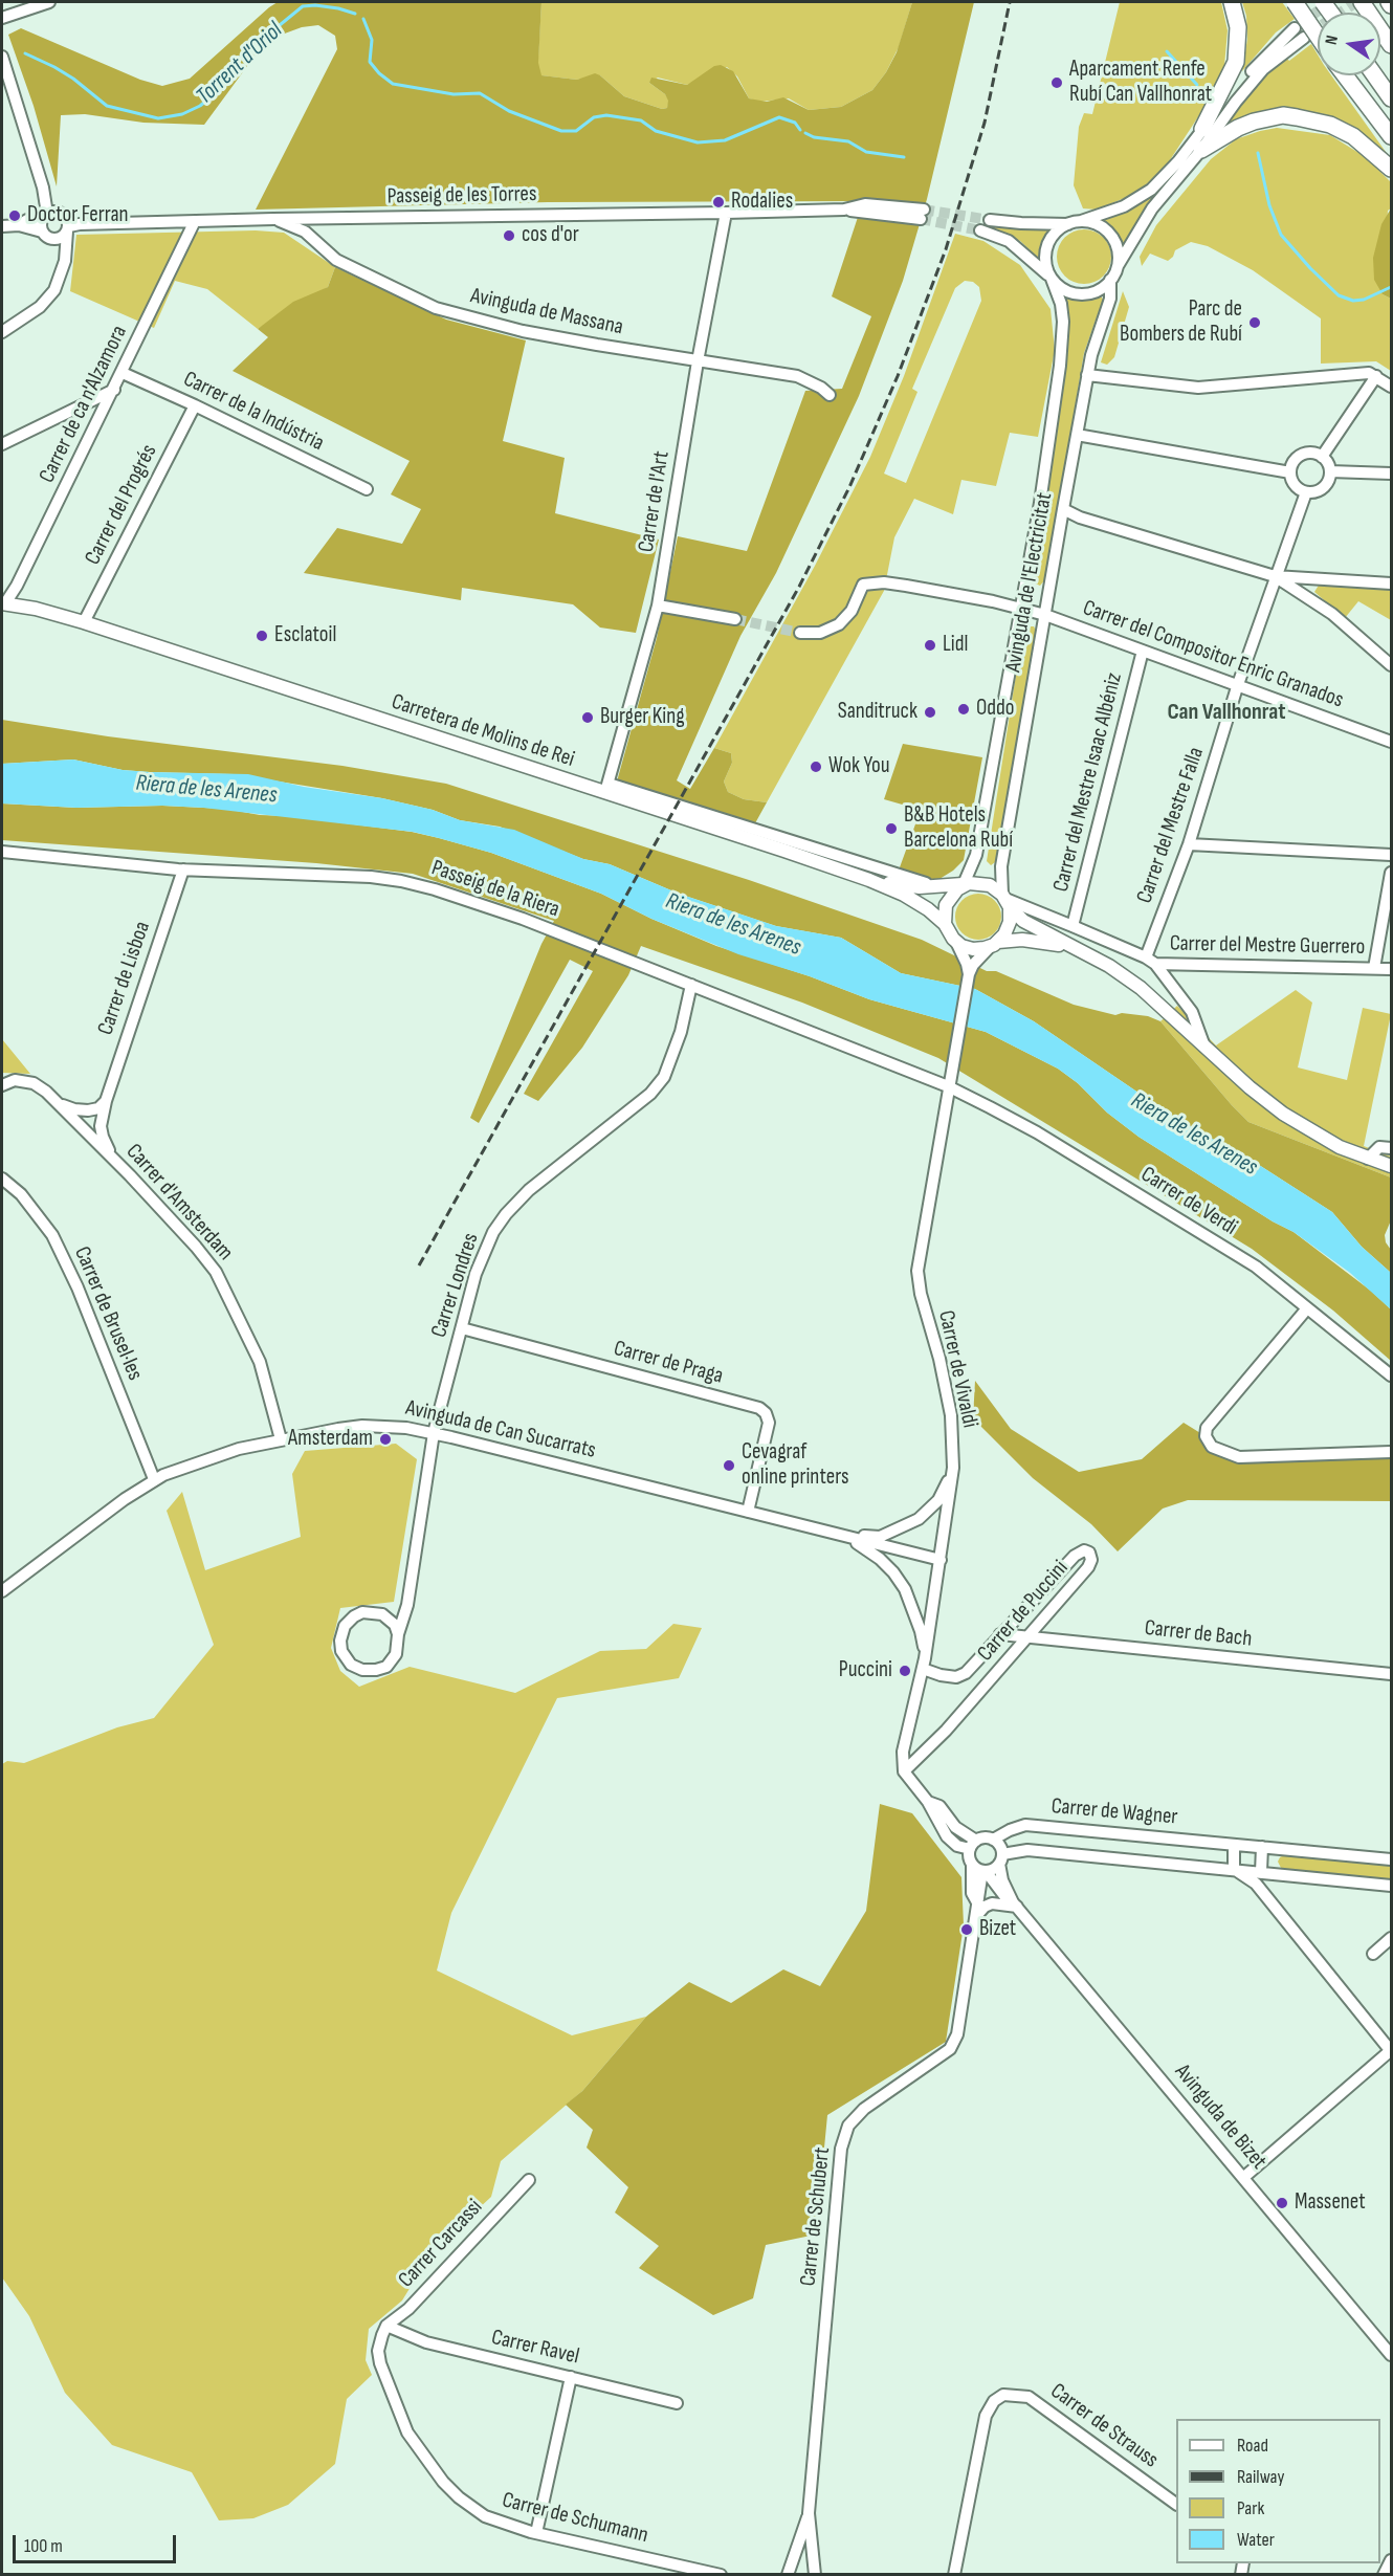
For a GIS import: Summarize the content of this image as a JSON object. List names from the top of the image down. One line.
{"streets":{"main road":["Carretera de Molins de Rei"],"street":["Passeig de les Torres","Avinguda de Massana","Carrer de ca n'Alzamora","Carrer de la Indústria","Carrer de l'Art","Carrer del Progrés","Avinguda de l'Electricitat","Carrer del Compositor Enric Granados","Carrer del Mestre Isaac Albéniz","Carrer del Mestre Falla","Passeig de la Riera","Carrer del Mestre Guerrero","Carrer de Lisboa","Carrer de Verdi","Carrer d'Amsterdam","Carrer Londres","Carrer de Brusel·les","Carrer de Praga","Carrer de Vivaldi","Avinguda de Can Sucarrats","Carrer de Puccini","Carrer de Bach","Carrer de Wagner","Avinguda de Bizet","Carrer de Schubert","Carrer Carcassi","Carrer Ravel","Carrer de Strauss","Carrer de Schumann"]},"crossings":[["Passeig de les Torres","Avinguda de Massana"],["Passeig de les Torres","Carrer de ca n'Alzamora"],["Passeig de les Torres","Carrer de l'Art"],["Avinguda de Massana","Carrer de l'Art"],["Carrer de ca n'Alzamora","Carrer de la Indústria"],["Carrer de ca n'Alzamora","Carretera de Molins de Rei"],["Carrer de la Indústria","Carrer del Progrés"],["Carrer de l'Art","Carretera de Molins de Rei"],["Carrer del Progrés","Carretera de Molins de Rei"],["Avinguda de l'Electricitat","Carrer del Compositor Enric Granados"],["Avinguda de l'Electricitat","Carretera de Molins de Rei"],["Avinguda de l'Electricitat","Carrer del Mestre Guerrero"],["Avinguda de l'Electricitat","Carrer de Vivaldi"],["Carrer del Compositor Enric Granados","Carrer del Mestre Isaac Albéniz"],["Carrer del Compositor Enric Granados","Carrer del Mestre Falla"],["Carretera de Molins de Rei","Carrer del Mestre Guerrero"],["Carretera de Molins de Rei","Carrer de Vivaldi"],["Carrer del Mestre Isaac Albéniz","Carrer del Mestre Guerrero"],["Carrer del Mestre Falla","Carrer del Mestre Guerrero"],["Passeig de la Riera","Carrer de Lisboa"],["Passeig de la Riera","Carrer de Verdi"],["Passeig de la Riera","Carrer Londres"],["Passeig de la Riera","Carrer de Vivaldi"],["Carrer del Mestre Guerrero","Carrer de Vivaldi"],["Carrer de Lisboa","Carrer d'Amsterdam"],["Carrer de Verdi","Carrer de Vivaldi"],["Carrer d'Amsterdam","Avinguda de Can Sucarrats"],["Carrer Londres","Carrer de Praga"],["Carrer Londres","Avinguda de Can Sucarrats"],["Carrer de Brusel·les","Avinguda de Can Sucarrats"],["Carrer de Praga","Avinguda de Can Sucarrats"],["Carrer de Vivaldi","Avinguda de Can Sucarrats"],["Carrer de Vivaldi","Carrer de Puccini"],["Avinguda de Can Sucarrats","Carrer de Puccini"],["Carrer de Puccini","Carrer de Bach"],["Carrer de Wagner","Avinguda de Bizet"],["Carrer de Wagner","Carrer de Schubert"],["Avinguda de Bizet","Carrer de Schubert"],["Carrer Carcassi","Carrer Ravel"],["Carrer Carcassi","Carrer de Schumann"],["Carrer Ravel","Carrer de Schumann"]],"districts":["Can Vallhonrat"],"water":["Torrent d'Oriol","Riera de les Arenes"],"places":["Aparcament Renfe Rubí Can Vallhonrat","Rodalies","Doctor Ferran","cos d'or","Parc de Bombers de Rubí","Esclatoil","Lidl","Oddo","Sanditruck","Burger King","Wok You","B&B Hotels Barcelona Rubí","Amsterdam","Cevagraf online printers","Puccini","Bizet","Massenet"],"legend":["Road","Railway","Park","Water"],"scale_bar":"100 m","north":"left"}
